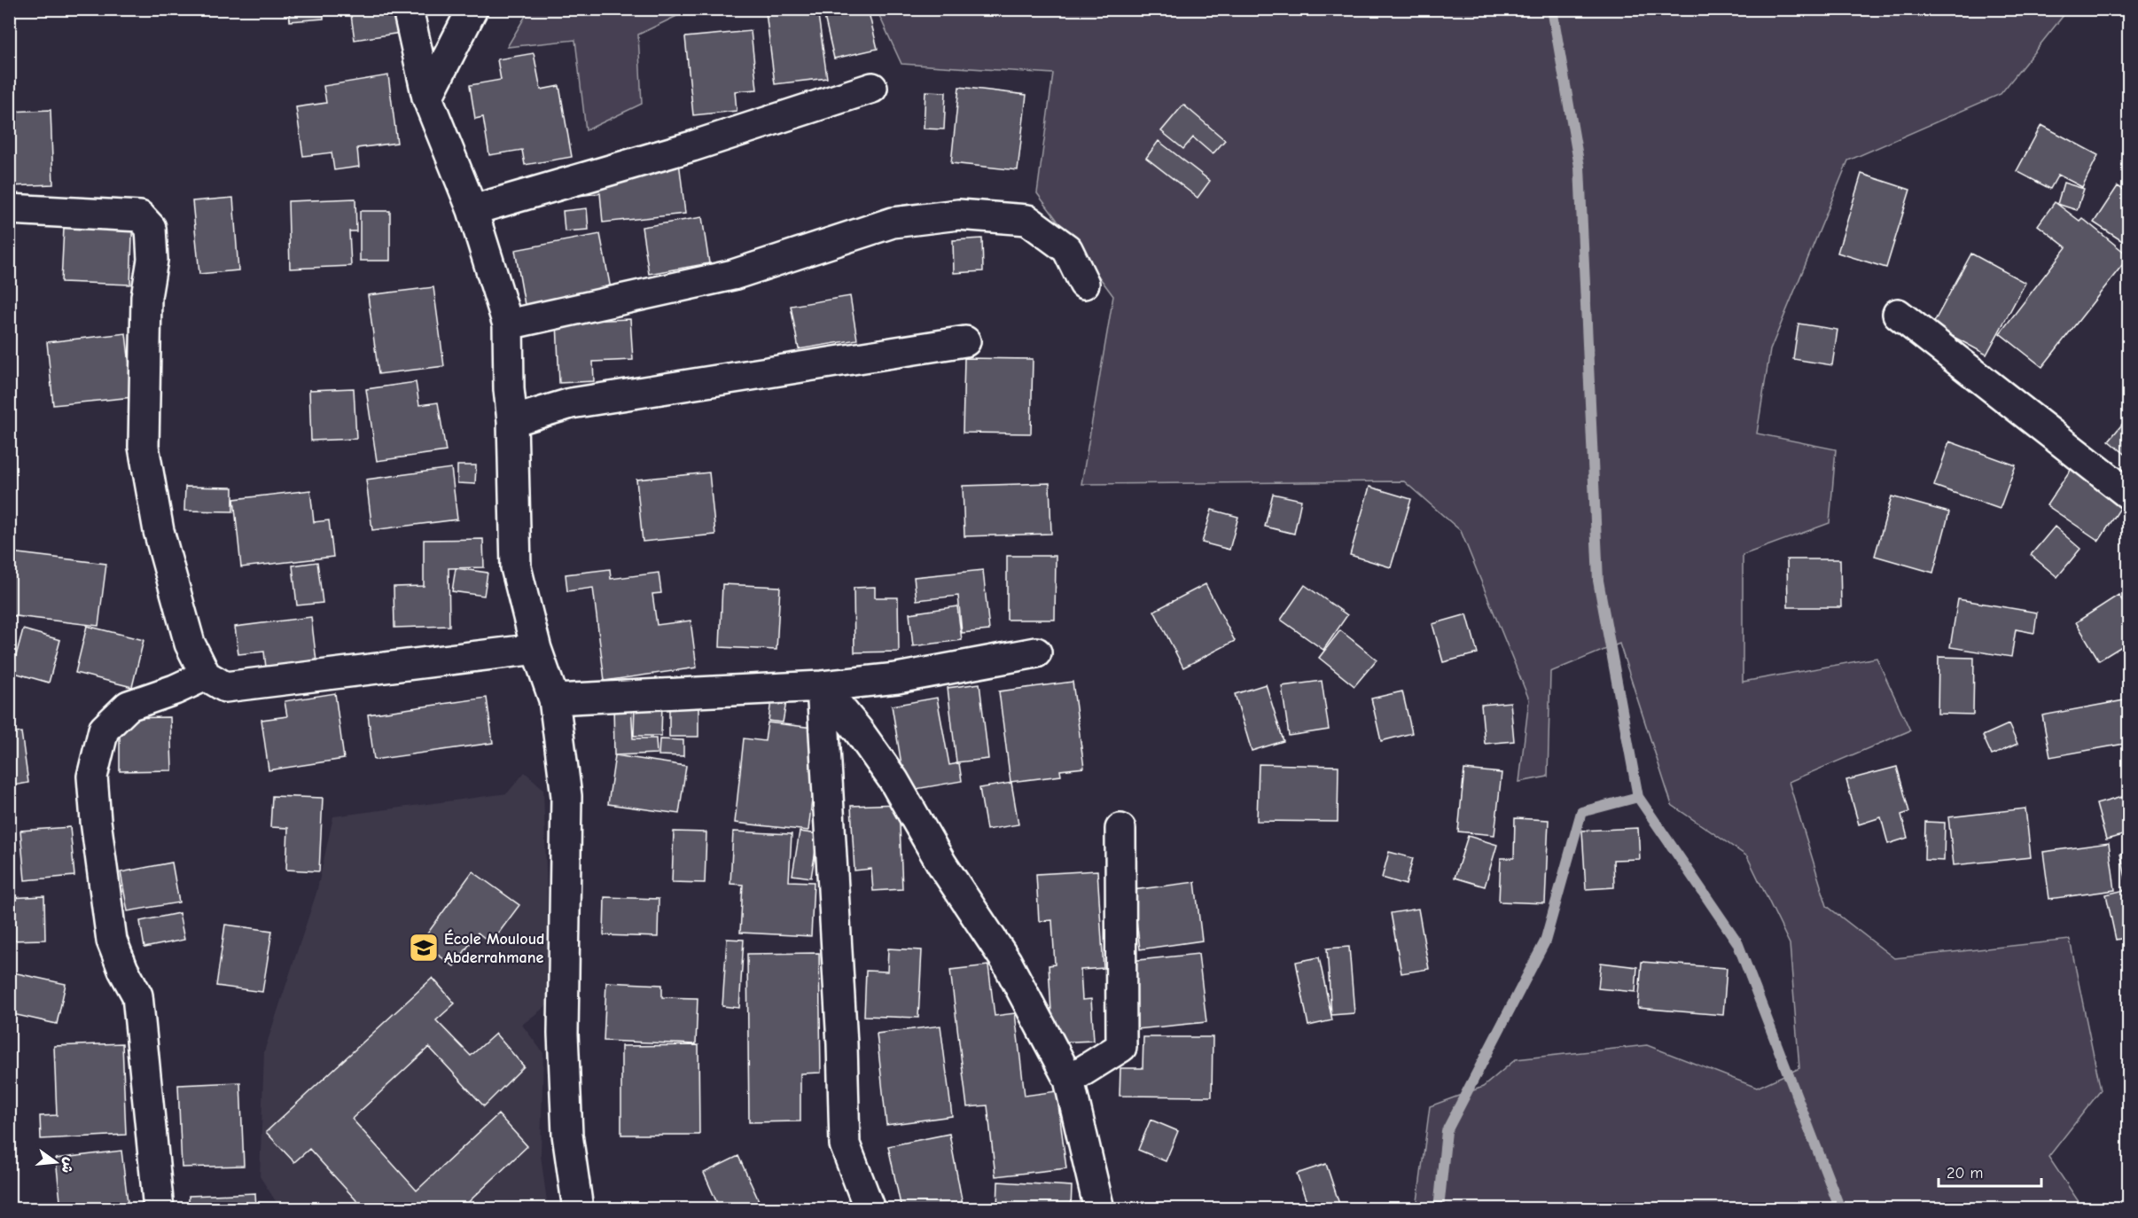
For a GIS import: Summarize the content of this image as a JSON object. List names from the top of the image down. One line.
{"places":{"school or university":["École Mouloud Abderrahmane"]},"scale_bar":"20 m","north":"right"}
